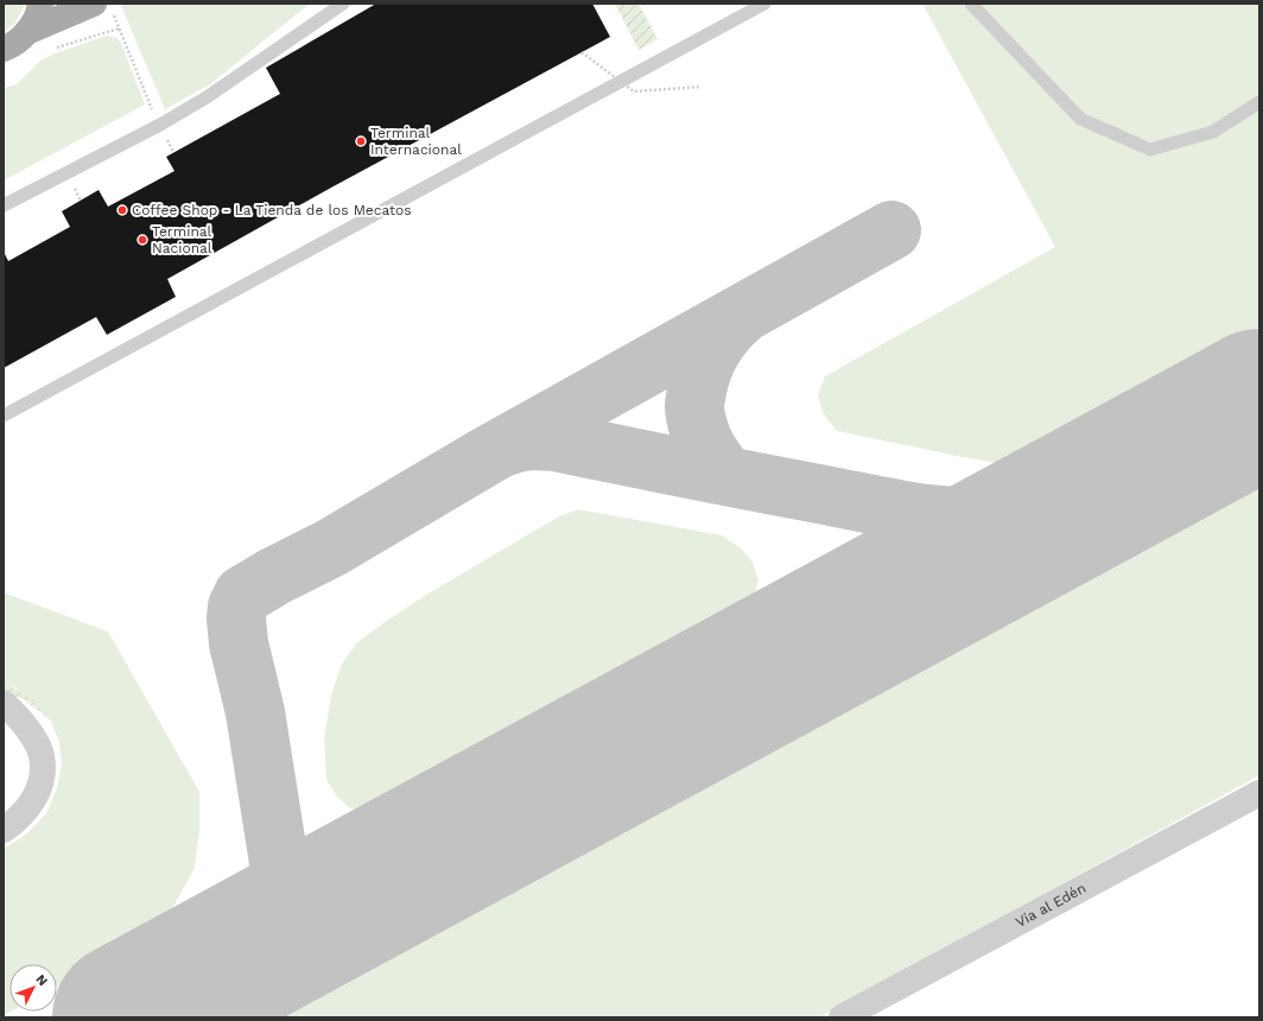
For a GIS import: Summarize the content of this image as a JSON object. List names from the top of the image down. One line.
{"streets":{"street":["Vía al Edén"]},"places":["Terminal Internacional","Coffee Shop - La Tienda de los Mecatos","Terminal Nacional"],"north":"top right"}
